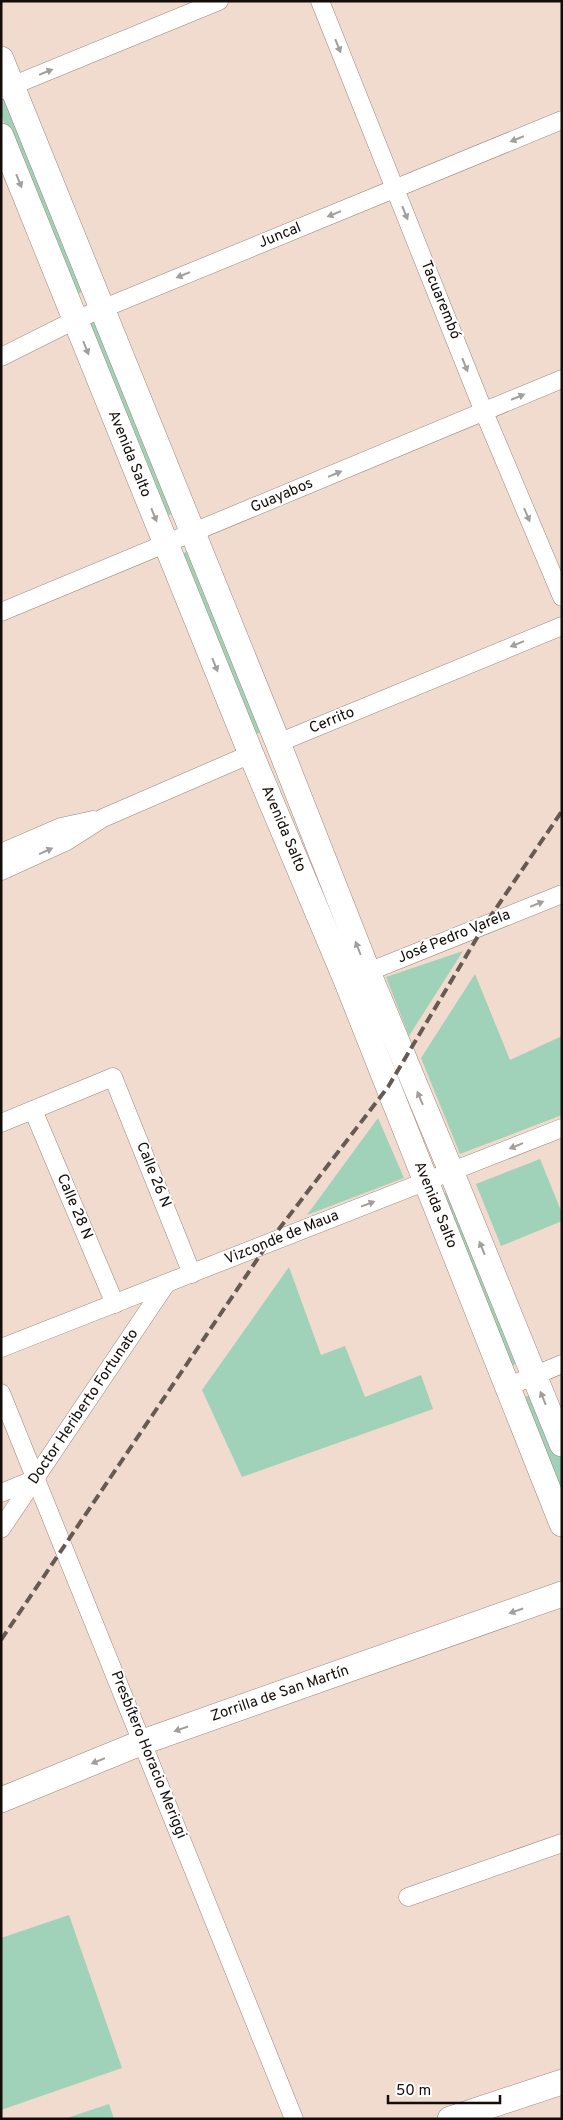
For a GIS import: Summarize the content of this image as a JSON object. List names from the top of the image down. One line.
{"streets":{"street":["Juncal","Tacuarembó","Avenida Salto","Guayabos","Cerrito","José Pedro Varela","Calle 26 N","Calle 28 N","Vizconde de Maua","Doctor Heriberto Fortunato","Zorrilla de San Martín","Presbítero Horacio Meriggi"]},"crossings":[["Juncal","Tacuarembó"],["Juncal","Avenida Salto"],["Tacuarembó","Guayabos"],["Avenida Salto","Guayabos"],["Avenida Salto","Cerrito"],["Avenida Salto","José Pedro Varela"],["Avenida Salto","Vizconde de Maua"],["Calle 26 N","Calle 28 N"],["Calle 26 N","Vizconde de Maua"],["Calle 28 N","Vizconde de Maua"],["Vizconde de Maua","Doctor Heriberto Fortunato"],["Doctor Heriberto Fortunato","Presbítero Horacio Meriggi"],["Zorrilla de San Martín","Presbítero Horacio Meriggi"]],"one_way":["Juncal","Tacuarembó","Guayabos","José Pedro Varela","Zorrilla de San Martín"],"scale_bar":"50 m"}
